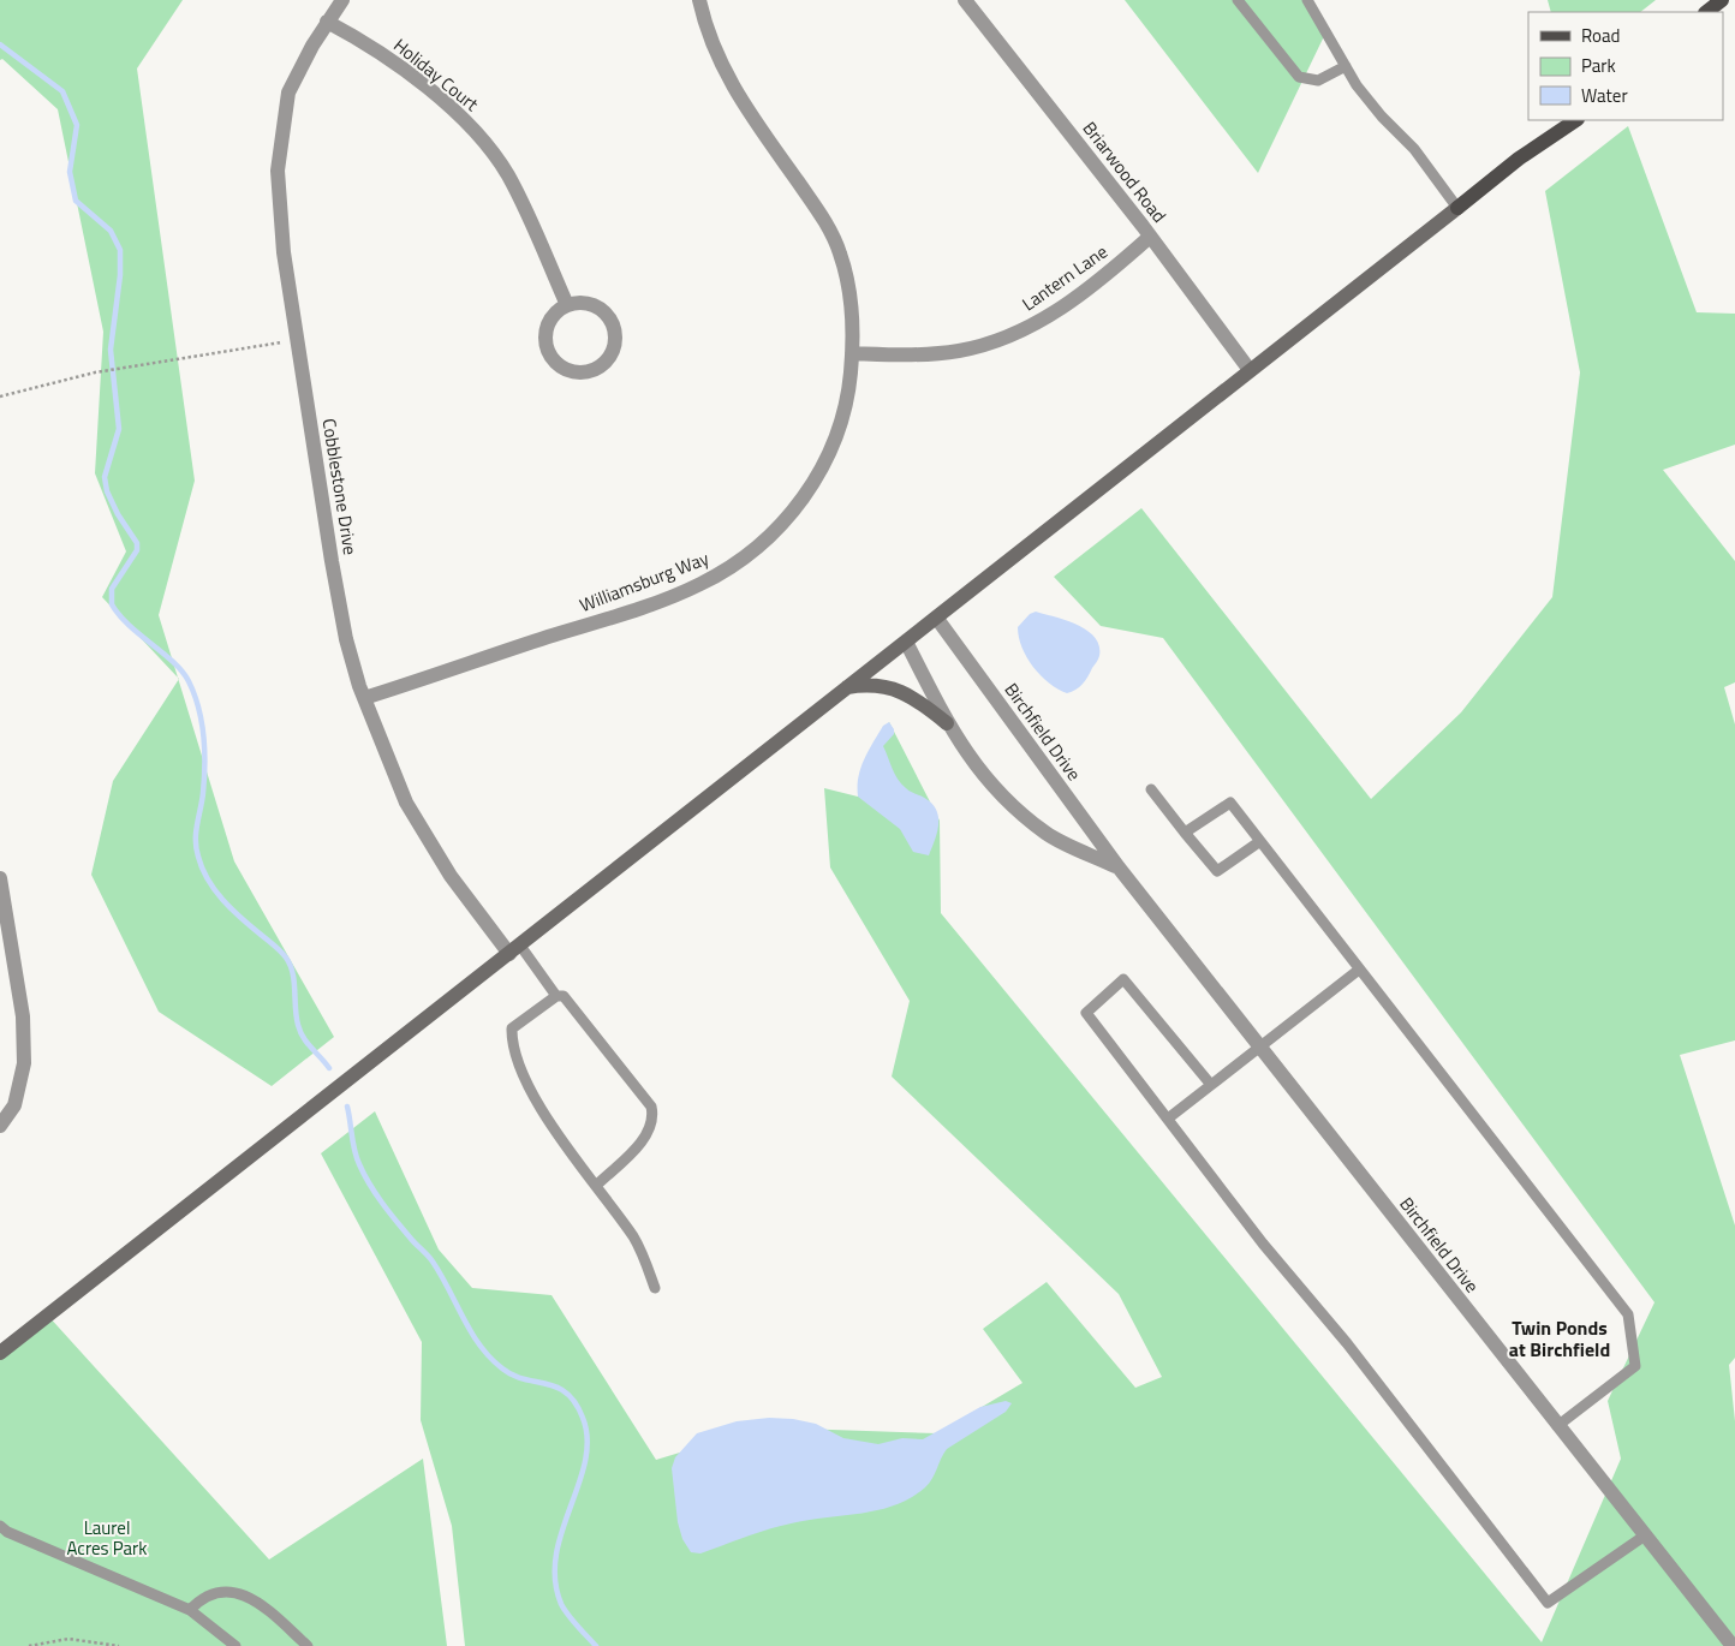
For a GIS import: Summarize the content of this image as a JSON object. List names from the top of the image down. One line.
{"streets":{"street":["Holiday Court","Briarwood Road","Lantern Lane","Cobblestone Drive","Williamsburg Way","Birchfield Drive"]},"crossings":[["Holiday Court","Cobblestone Drive"],["Briarwood Road","Lantern Lane"],["Lantern Lane","Williamsburg Way"],["Cobblestone Drive","Williamsburg Way"]],"districts":["Twin Ponds at Birchfield"],"parks":["Laurel Acres Park"],"legend":["Road","Park","Water"]}
